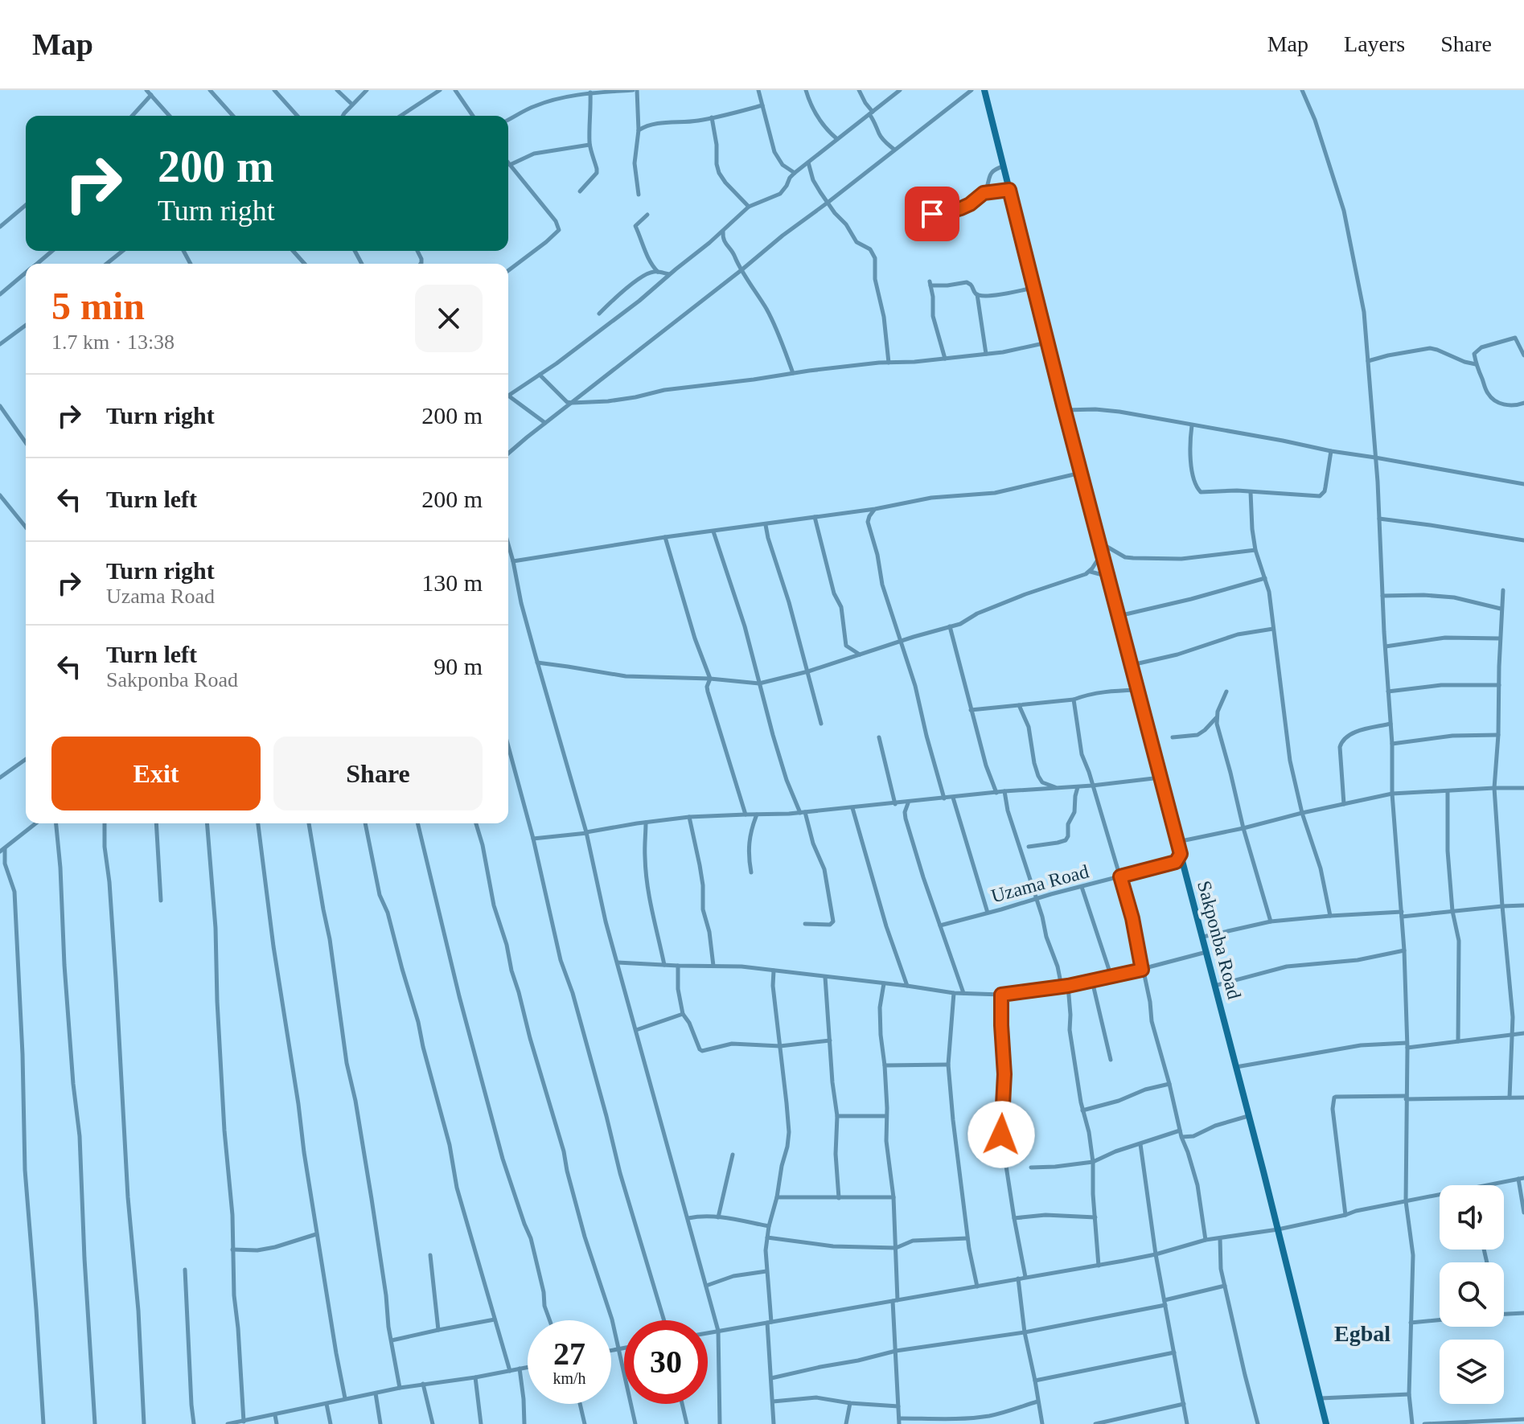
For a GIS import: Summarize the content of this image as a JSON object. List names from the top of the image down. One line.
{"streets":{"main road":["Sakponba Road"],"street":["Uzama Road"]},"crossings":[["Uzama Road","Sakponba Road"]],"districts":["Egbal"],"page":{"header":"Map","nav":["Map","Layers","Share"],"turn":["200 m","Turn right"],"heading":["5 min","1.7 km · 13:38"],"list":[{"name":"Turn right","value":"200 m"},{"name":"Turn left","value":"200 m"},{"name":"Turn right","note":"Uzama Road","value":"130 m"},{"name":"Turn left","note":"Sakponba Road","value":"90 m"}],"buttons":["Exit","Share"],"speed":"27 km/h","limit":"30"}}
